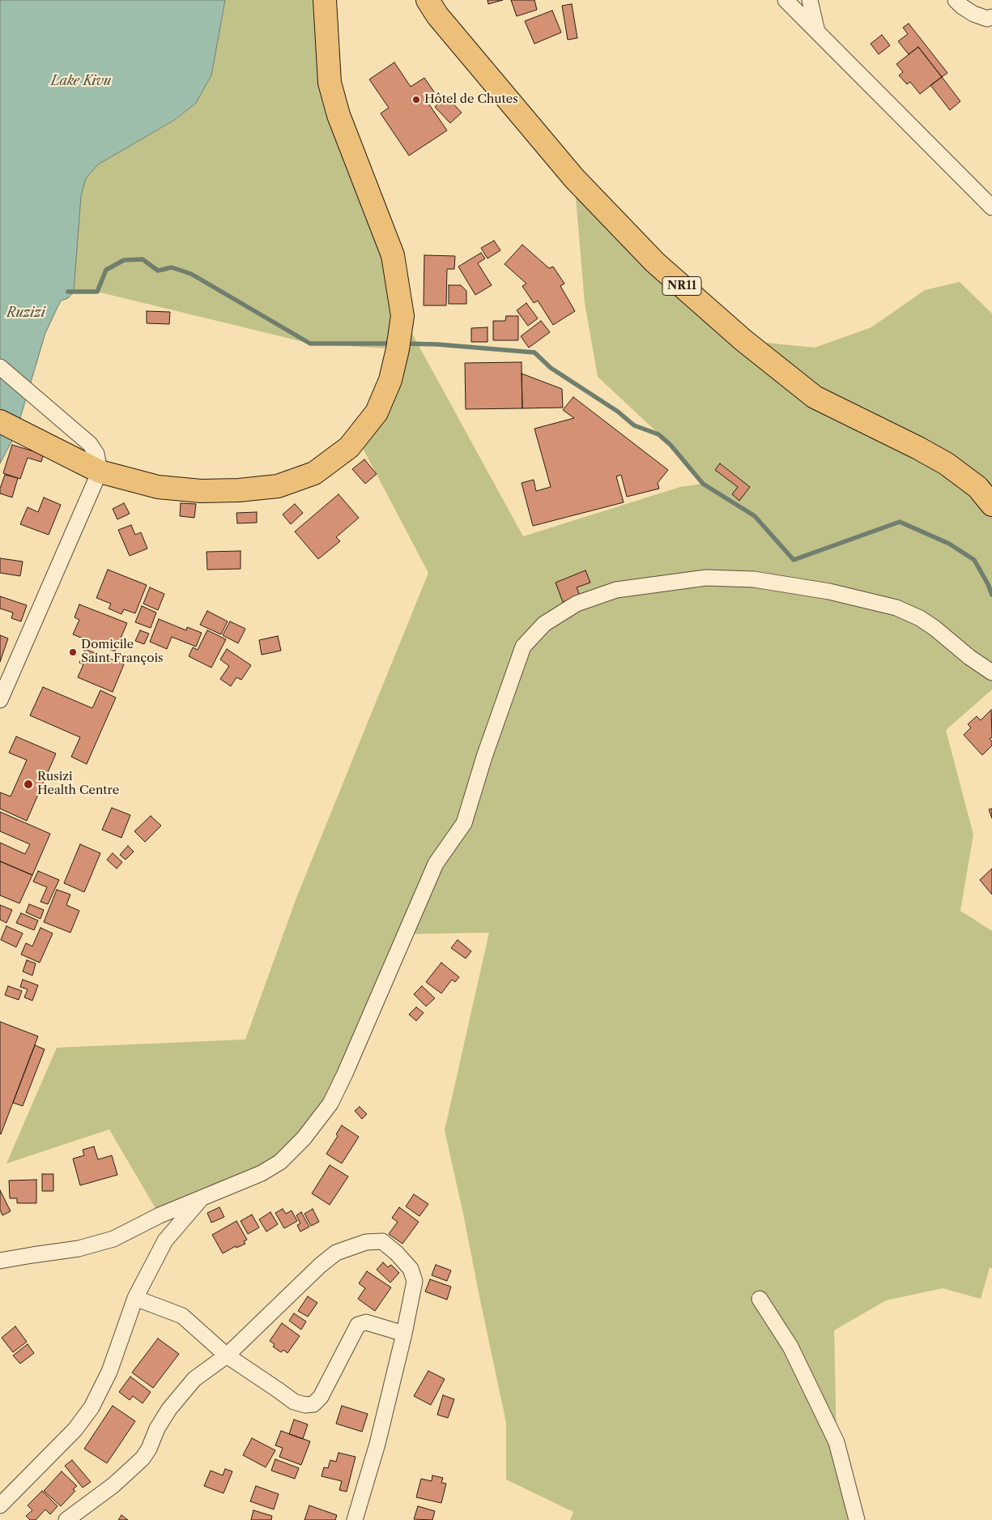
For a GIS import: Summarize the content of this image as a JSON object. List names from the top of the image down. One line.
{"streets":{"main road":["NR11"]},"water":["Lake Kivu","Ruzizi"],"places":["Hôtel de Chutes","Domicile Saint François","Rusizi Health Centre"]}
